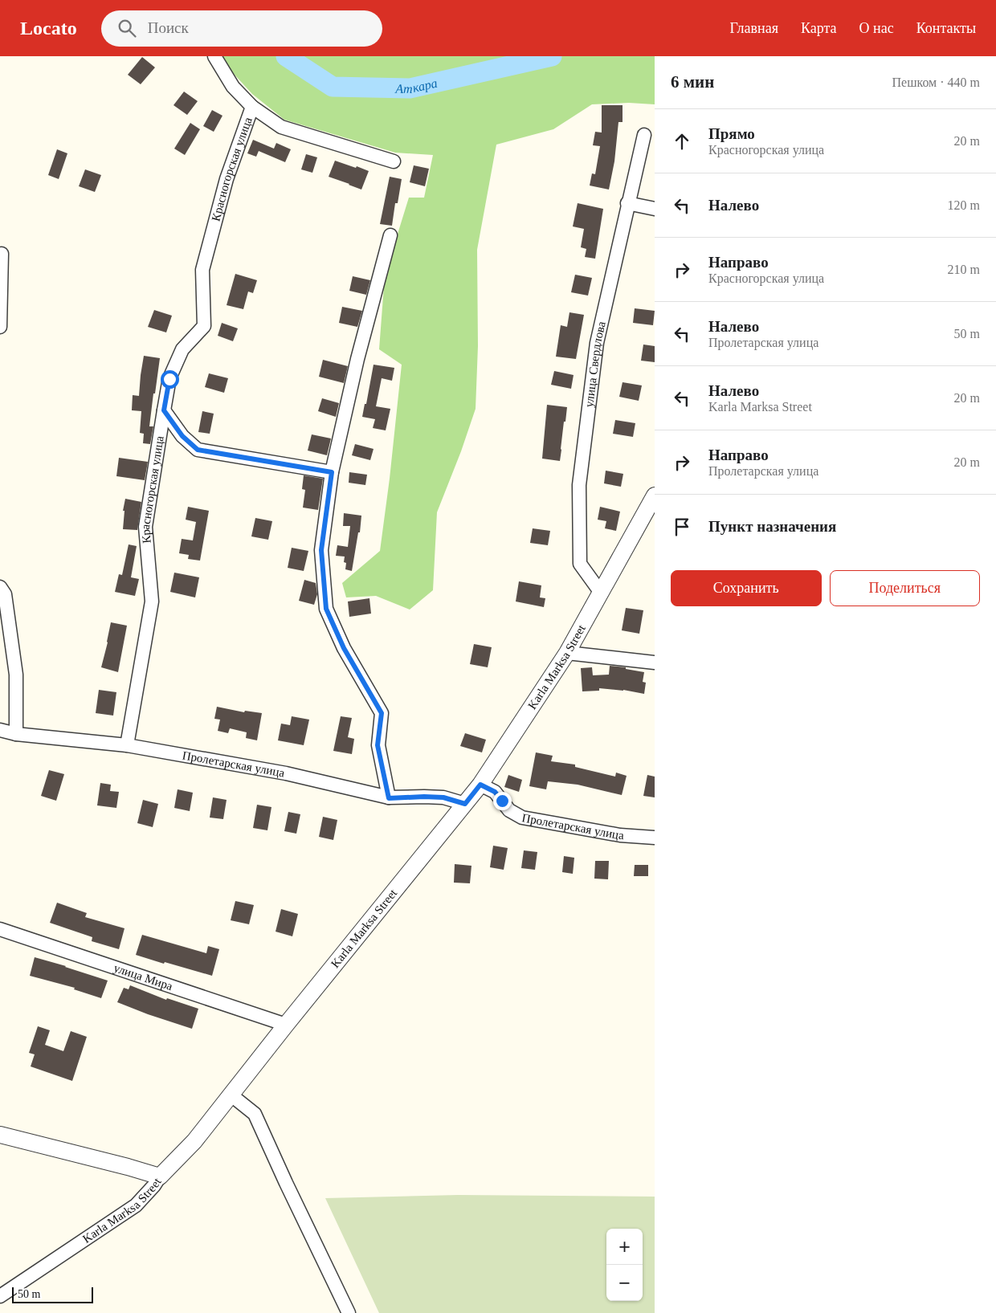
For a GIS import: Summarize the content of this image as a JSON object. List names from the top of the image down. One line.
{"streets":{"street":["Красногорская улица","улица Свердлова","Karla Marksa Street","Пролетарская улица","улица Мира"]},"crossings":[["Красногорская улица","Пролетарская улица"],["улица Свердлова","Karla Marksa Street"],["Karla Marksa Street","Пролетарская улица"],["Karla Marksa Street","улица Мира"]],"water":["Аткара"],"scale_bar":"50 m","page":{"header":"Locato","search":"Поиск","nav":["Главная","Карта","О нас","Контакты"],"heading":["6 мин","Пешком · 440 m"],"list":[["Прямо","Красногорская улица","20 m"],["Налево","120 m"],["Направо","Красногорская улица","210 m"],["Налево","Пролетарская улица","50 m"],["Налево","Karla Marksa Street","20 m"],["Направо","Пролетарская улица","20 m"],"Пункт назначения"],"buttons":["Сохранить","Поделиться"],"map_buttons":["+","−"],"scale":"50 m"}}
